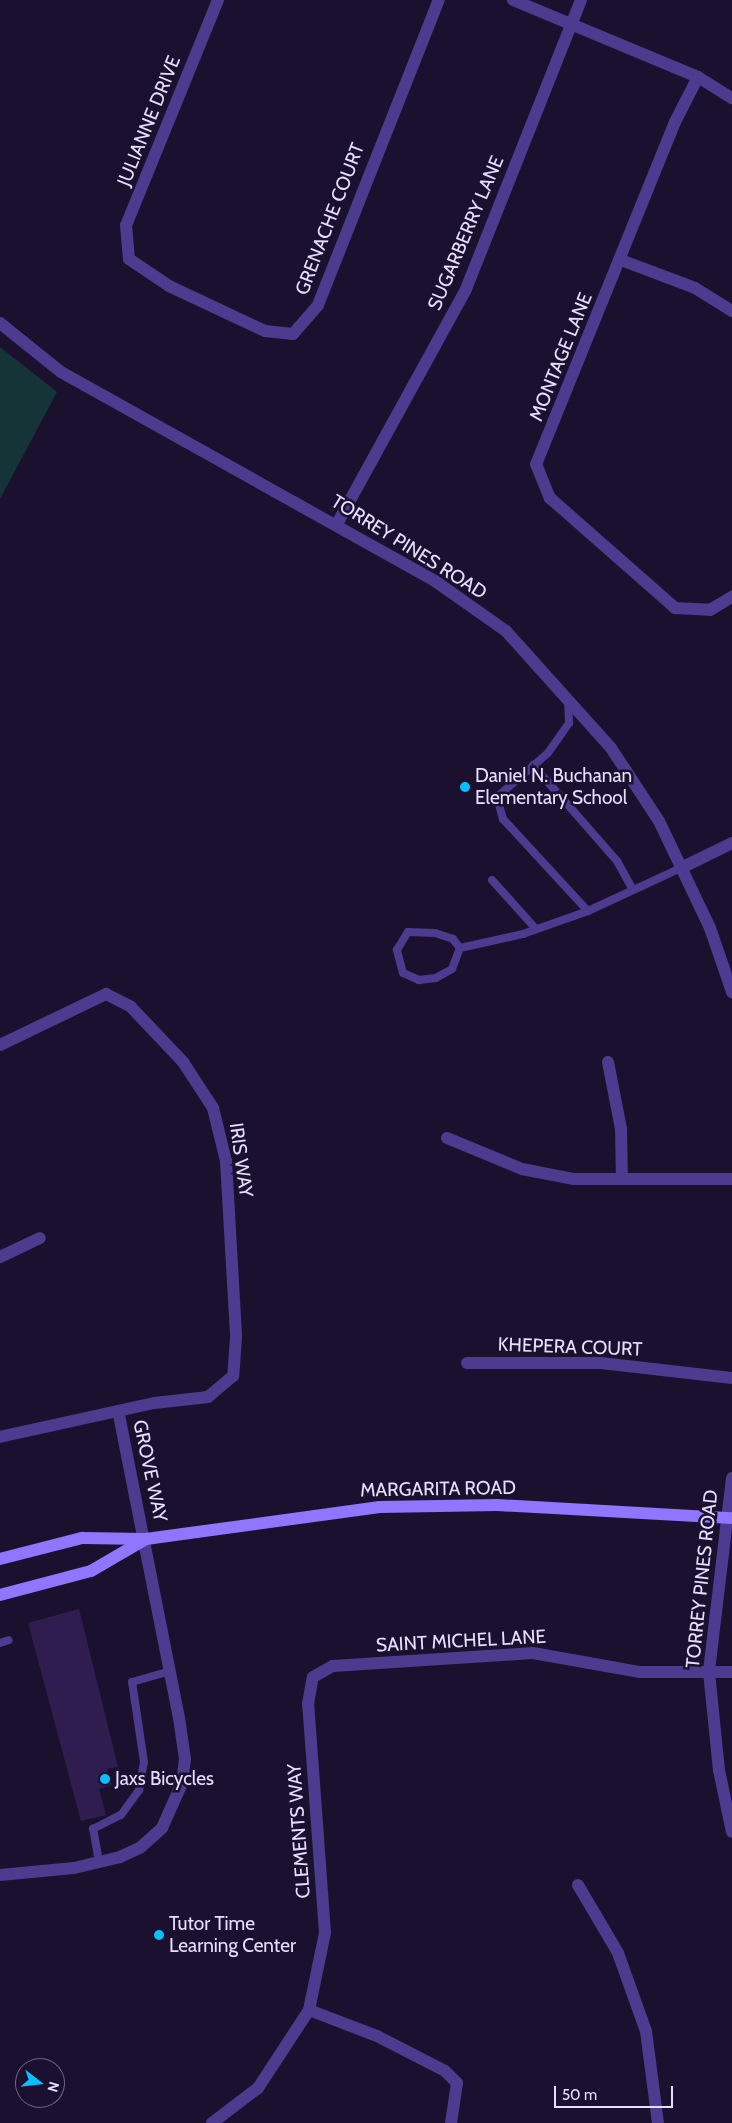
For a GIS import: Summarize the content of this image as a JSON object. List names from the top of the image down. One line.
{"streets":{"main road":["MARGARITA ROAD"],"street":["JULIANNE DRIVE","GRENACHE COURT","SUGARBERRY LANE","MONTAGE LANE","TORREY PINES ROAD","IRIS WAY","KHEPERA COURT","GROVE WAY","SAINT MICHEL LANE","CLEMENTS WAY"]},"crossings":[["JULIANNE DRIVE","GRENACHE COURT"],["SUGARBERRY LANE","TORREY PINES ROAD"],["TORREY PINES ROAD","MARGARITA ROAD"],["TORREY PINES ROAD","SAINT MICHEL LANE"],["IRIS WAY","GROVE WAY"],["GROVE WAY","MARGARITA ROAD"],["SAINT MICHEL LANE","CLEMENTS WAY"]],"places":["Daniel N. Buchanan Elementary School","Jaxs Bicycles","Tutor Time Learning Center"],"scale_bar":"50 m","north":"right"}
